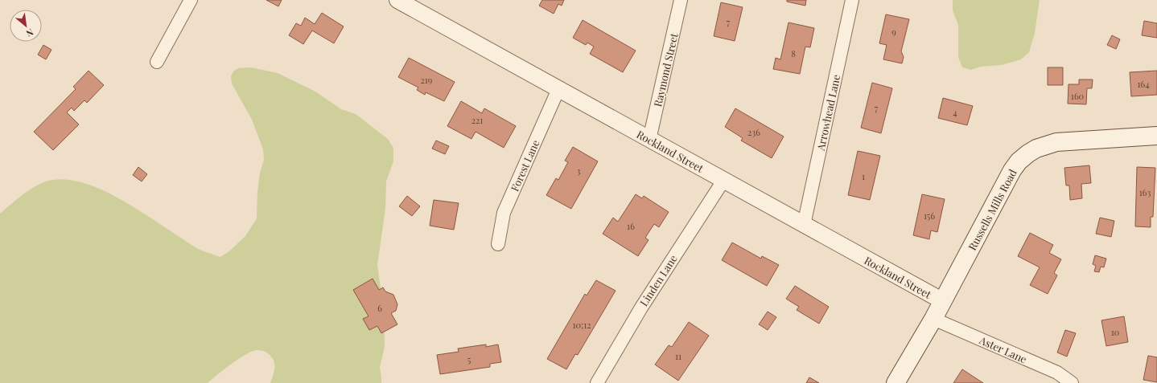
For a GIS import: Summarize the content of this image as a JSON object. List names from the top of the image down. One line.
{"streets":{"main road":["Russells Mills Road"],"street":["Raymond Street","Arrowhead Lane","Rockland Street","Forest Lane","Linden Lane","Aster Lane"]},"crossings":[["Raymond Street","Rockland Street"],["Arrowhead Lane","Rockland Street"],["Rockland Street","Forest Lane"],["Rockland Street","Russells Mills Road"],["Rockland Street","Linden Lane"],["Russells Mills Road","Aster Lane"]],"house_numbers":["7","9","8","219","164","160","7","4","221","236","3","1","163","156","16","6","10;12","10","11","5"],"north":"bottom right"}
